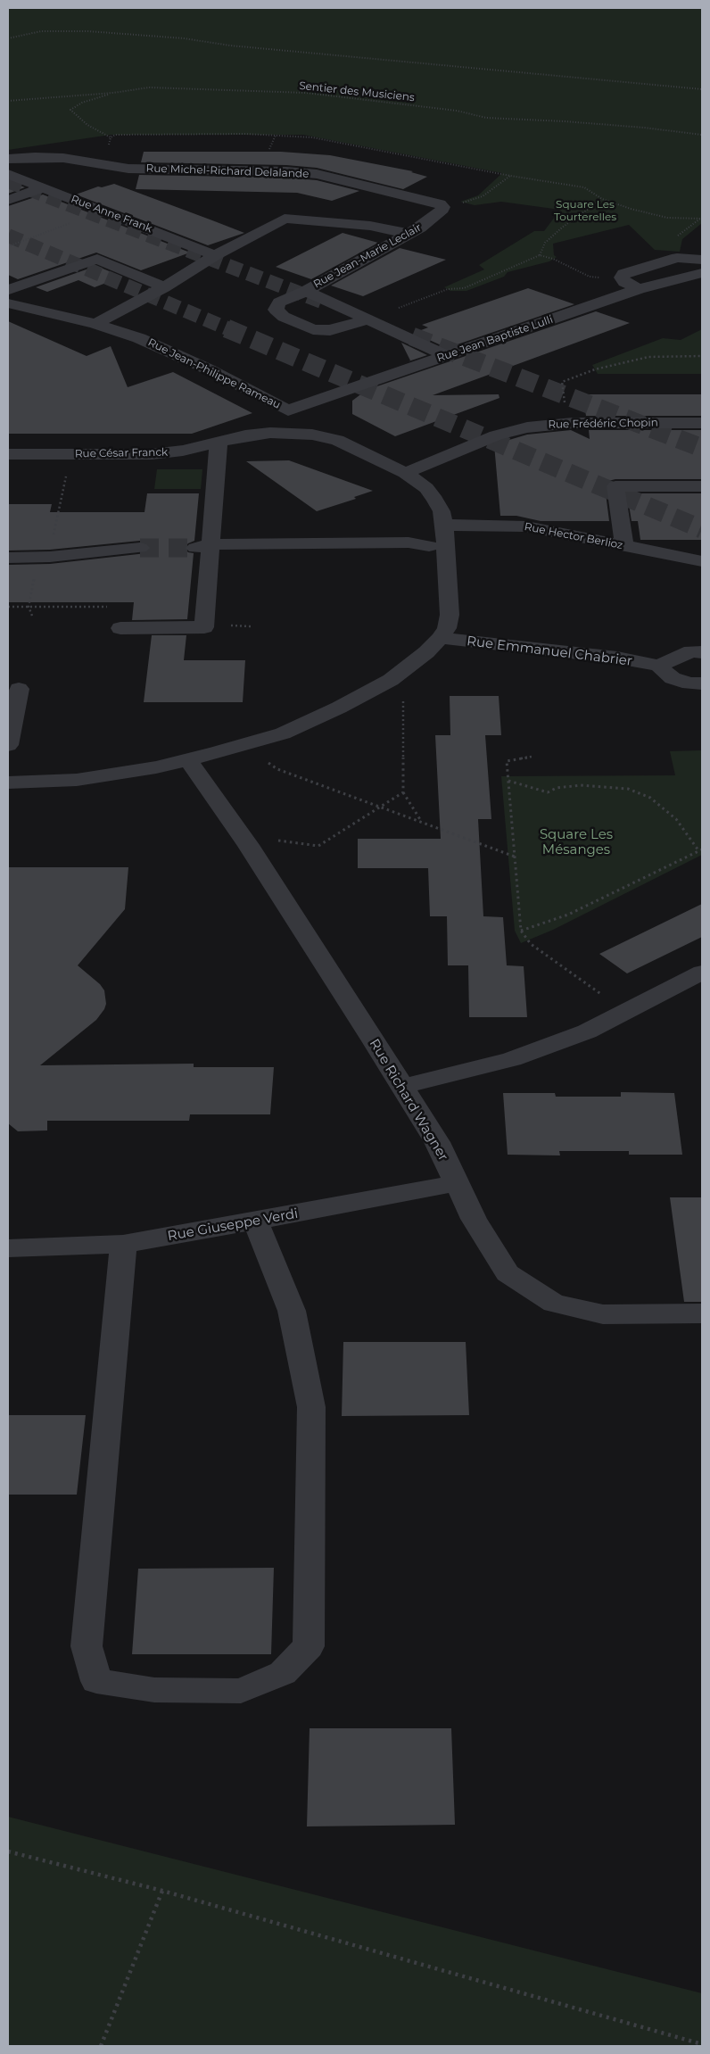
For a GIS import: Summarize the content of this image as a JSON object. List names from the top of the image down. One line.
{"streets":{"street":["Rue Michel-Richard Delalande","Rue Anne Frank","Rue Jean-Marie Leclair","Rue Jean Baptiste Lulli","Rue Jean-Philippe Rameau","Rue Frédéric Chopin","Rue César Franck","Rue Hector Berlioz","Rue Emmanuel Chabrier","Rue Richard Wagner","Rue Giuseppe Verdi"],"path":["Sentier des Musiciens"]},"crossings":[["Rue Michel-Richard Delalande","Rue Jean-Marie Leclair"],["Rue Jean-Marie Leclair","Rue Jean Baptiste Lulli"],["Rue Jean Baptiste Lulli","Rue Jean-Philippe Rameau"],["Rue Jean-Philippe Rameau","Rue César Franck"],["Rue Richard Wagner","Rue Giuseppe Verdi"]],"parks":["Square Les Tourterelles","Square Les Mésanges"]}
